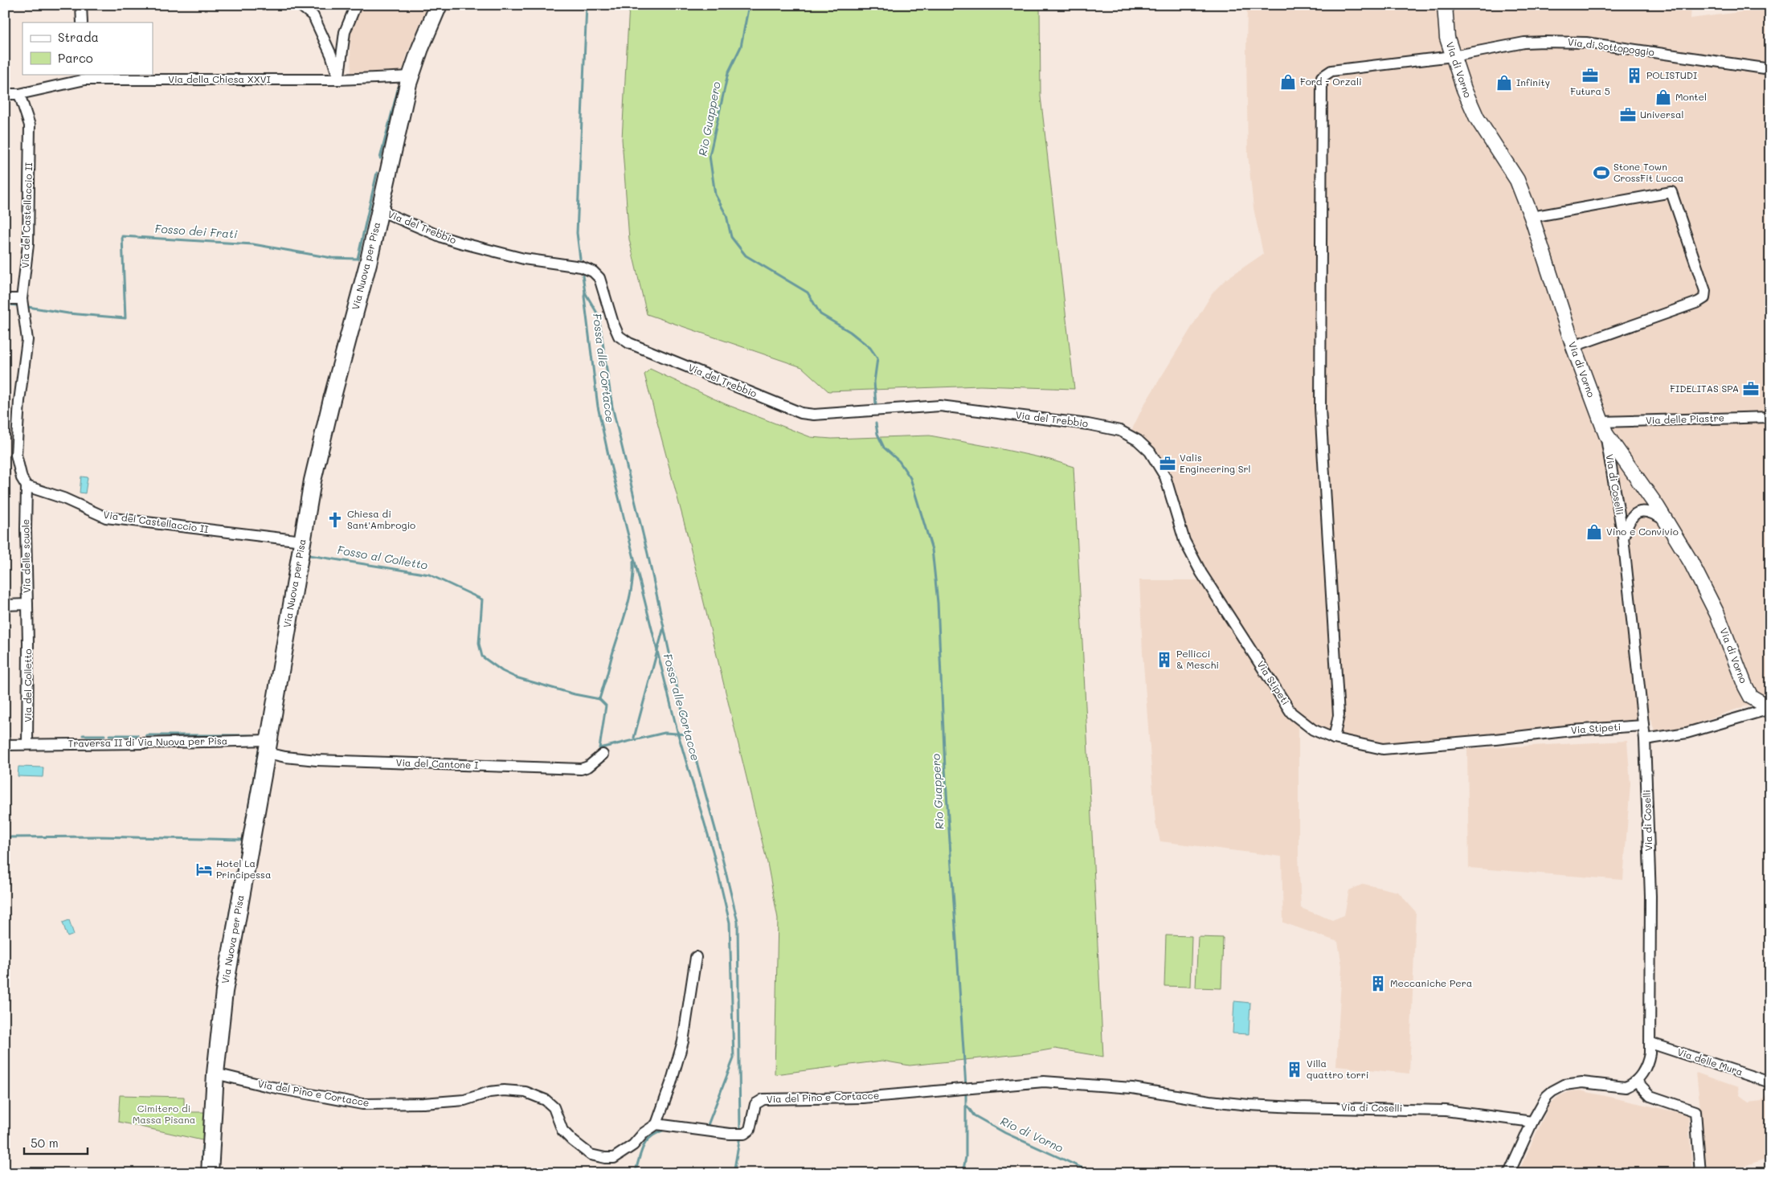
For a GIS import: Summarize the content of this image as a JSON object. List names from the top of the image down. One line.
{"streets":{"main road":["Via Nuova per Pisa"],"street":["Via di Sottopoggio","Via di Vorno","Via della Chiesa XXVI","Via del Castellaccio II","Via del Trebbio","Via delle Piastre","Via di Coselli","Via delle scuole","Via Stipeti","Via del Colletto","Traversa II di Via Nuova per Pisa","Via del Cantone I","Via delle Mura","Via del Pino e Cortacce"]},"crossings":[["Via di Sottopoggio","Via di Vorno"],["Via di Sottopoggio","Via Stipeti"],["Via di Vorno","Via delle Piastre"],["Via di Vorno","Via di Coselli"],["Via della Chiesa XXVI","Via del Castellaccio II"],["Via della Chiesa XXVI","Via Nuova per Pisa"],["Via del Castellaccio II","Via Nuova per Pisa"],["Via del Castellaccio II","Via delle scuole"],["Via del Trebbio","Via Nuova per Pisa"],["Via del Trebbio","Via Stipeti"],["Via Nuova per Pisa","Traversa II di Via Nuova per Pisa"],["Via Nuova per Pisa","Via del Cantone I"],["Via Nuova per Pisa","Via del Pino e Cortacce"],["Via delle Piastre","Via di Coselli"],["Via di Coselli","Via Stipeti"],["Via di Coselli","Via delle Mura"],["Via di Coselli","Via del Pino e Cortacce"],["Via delle scuole","Via del Colletto"],["Via del Colletto","Traversa II di Via Nuova per Pisa"],["Traversa II di Via Nuova per Pisa","Via del Cantone I"]],"water":["Rio Guappero","Fosso dei Frati","Fossa alle Cortacce","Fosso al Colletto","Rio di Vorno"],"parks":["Cimitero di Massa Pisana"],"places":{"office":["Futura 5","Universal","FIDELITAS SPA","Valis Engineering Srl"],"building":["POLISTUDI","Pellicci & Meschi","Meccaniche Pera","Villa quattro torri"],"shop":["Ford - Orzali","Infinity","Montel","Vino e Convivio"],"sports":["Stone Town CrossFit Lucca"],"church":["Chiesa di Sant'Ambrogio"],"hotel":["Hotel La Principessa"]},"legend":["Strada","Parco"],"scale_bar":"50 m"}
